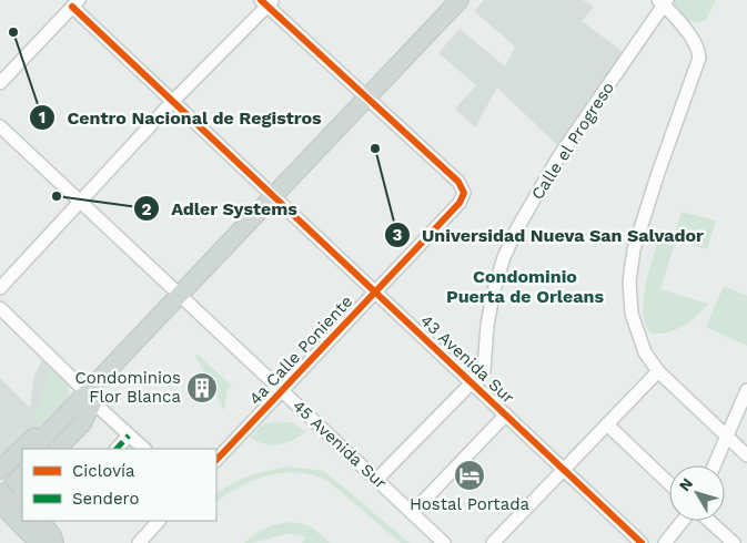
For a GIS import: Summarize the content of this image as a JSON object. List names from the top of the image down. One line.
{"streets":{"street":["Calle el Progreso","4a Calle Poniente","43 Avenida Sur","45 Avenida Sur"]},"crossings":[["Calle el Progreso","43 Avenida Sur"],["Calle el Progreso","45 Avenida Sur"],["4a Calle Poniente","43 Avenida Sur"],["4a Calle Poniente","45 Avenida Sur"]],"districts":["Condominio Puerta de Orleans"],"places":{"other":["Centro Nacional de Registros","Universidad Nueva San Salvador","Adler Systems"],"building":["Condominios Flor Blanca"],"hotel":["Hostal Portada"]},"legend":["Ciclovía","Sendero"],"north":"top left"}
